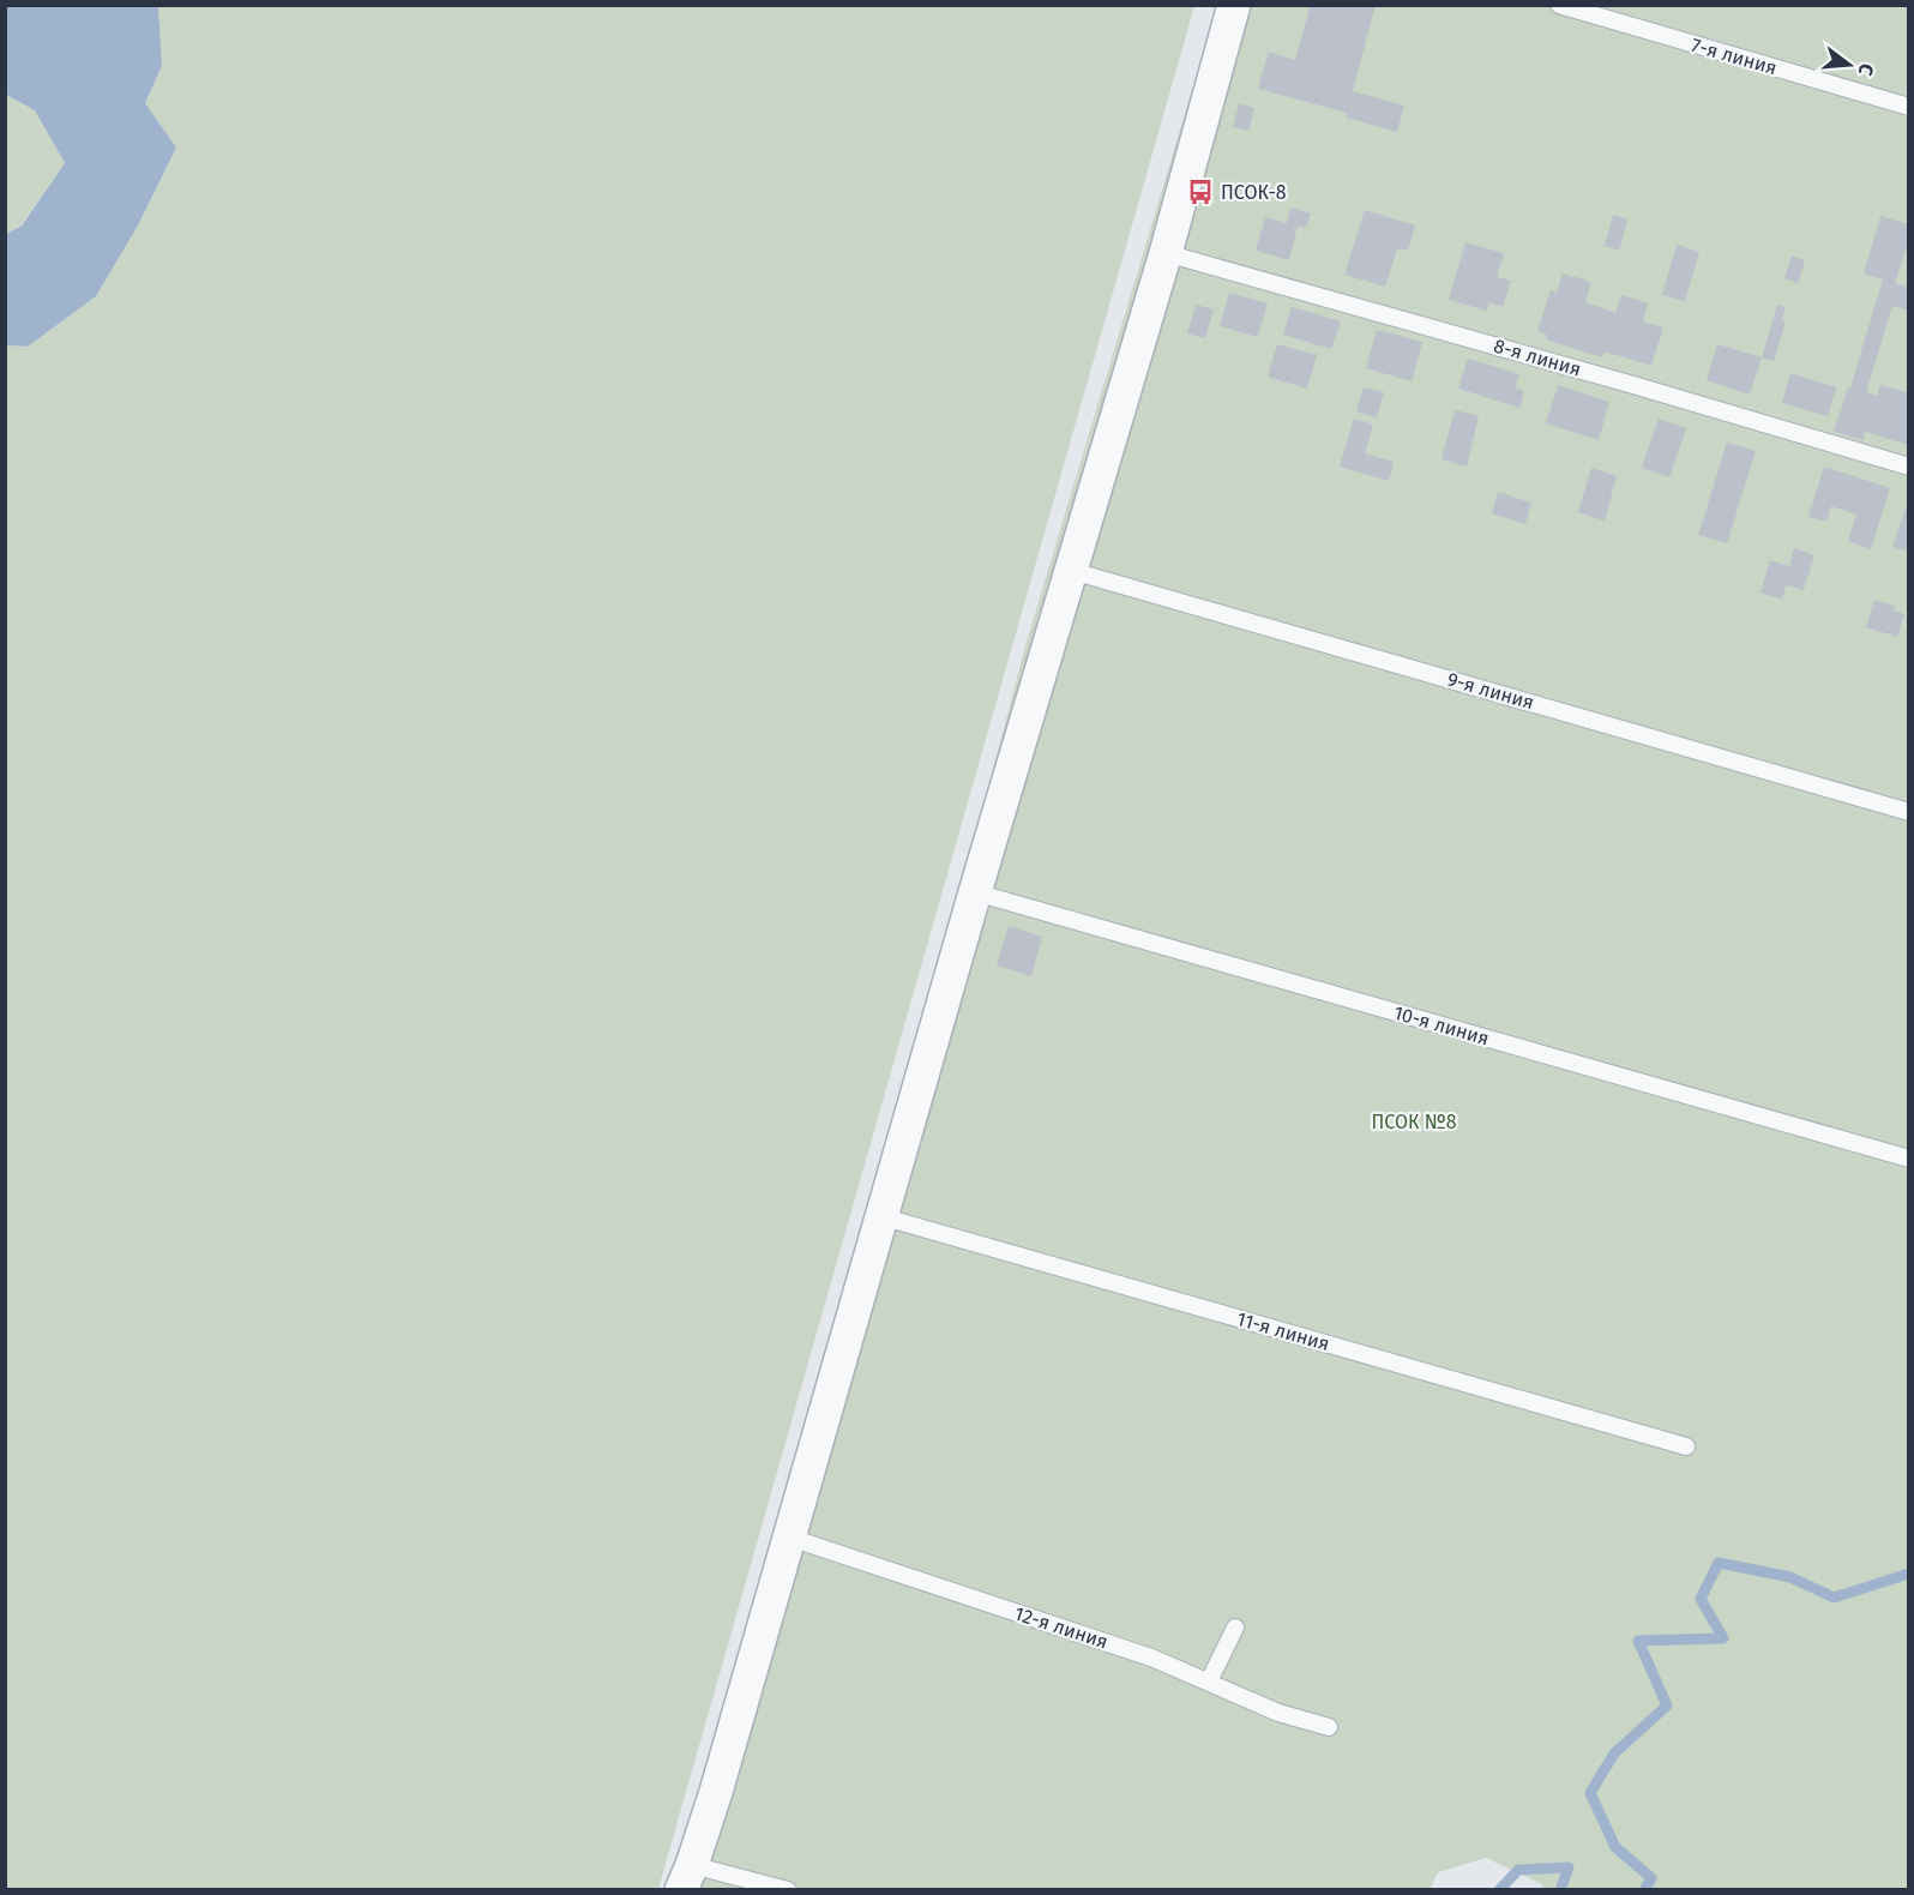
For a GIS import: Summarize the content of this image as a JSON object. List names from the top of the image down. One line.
{"streets":{"lane":["7-я линия","8-я линия","9-я линия","10-я линия","11-я линия","12-я линия"]},"parks":["ПСОК №8"],"places":{"bus stop":["ПСОК-8"]},"north":"right"}
